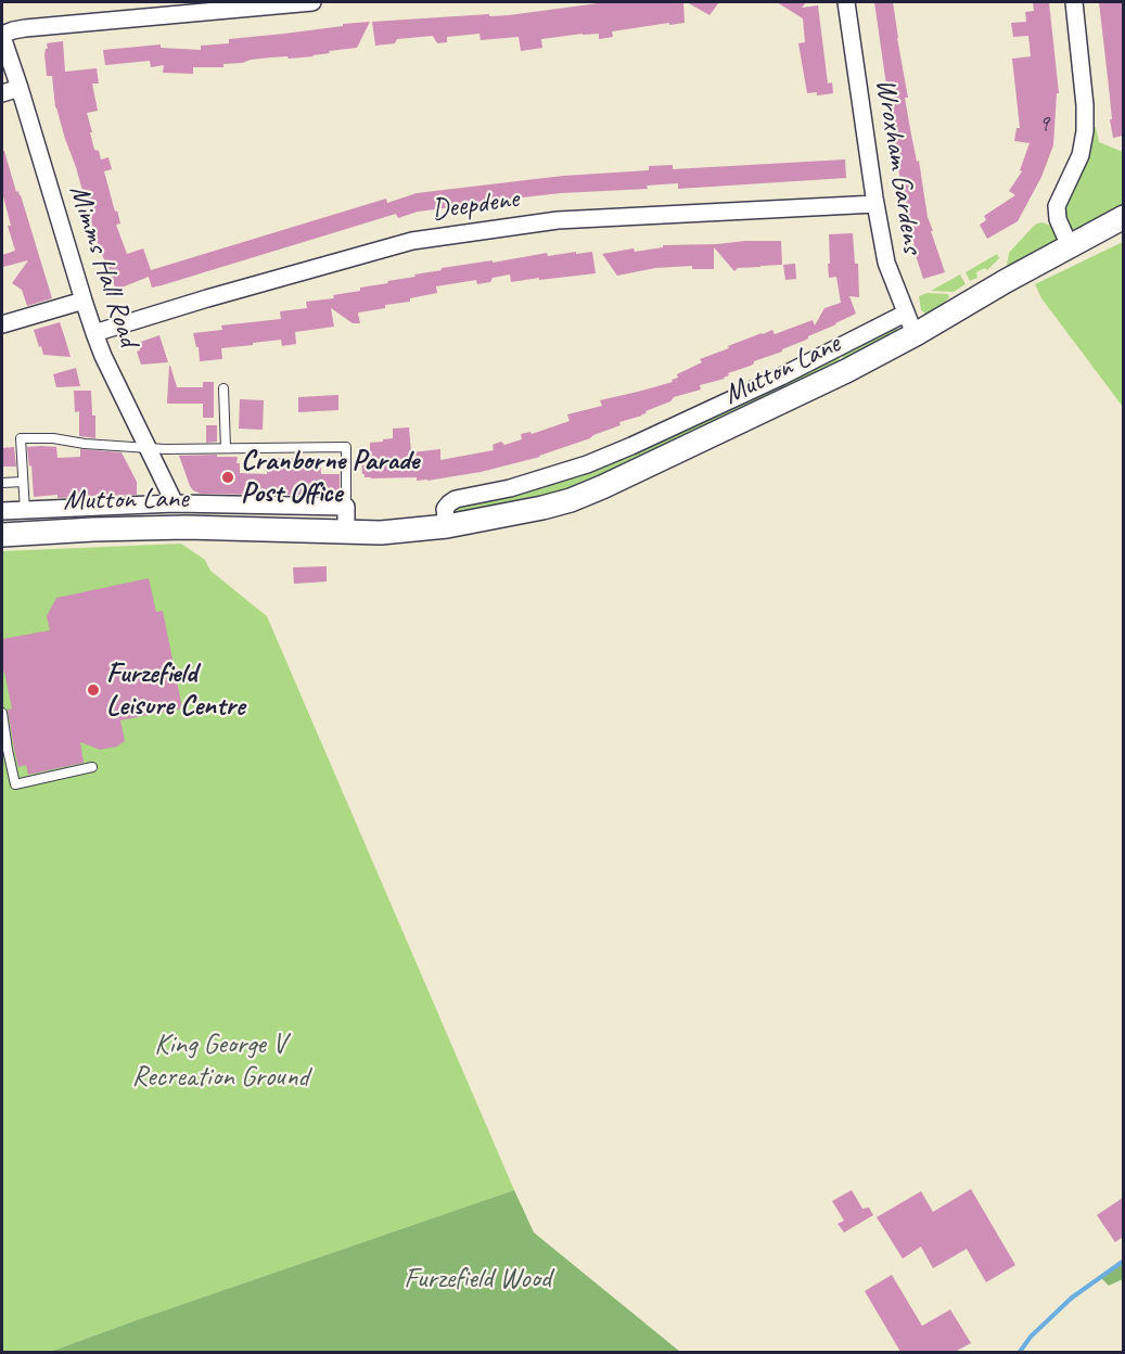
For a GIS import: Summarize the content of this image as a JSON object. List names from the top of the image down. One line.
{"streets":{"main road":["Mutton Lane"],"street":["Wroxham Gardens","Deepdene","Mimms Hall Road"]},"crossings":[["Wroxham Gardens","Deepdene"],["Wroxham Gardens","Mutton Lane"],["Deepdene","Mimms Hall Road"]],"parks":["King George V Recreation Ground","Furzefield Wood"],"places":["Cranborne Parade Post Office","Furzefield Leisure Centre"],"house_numbers":["9"]}
